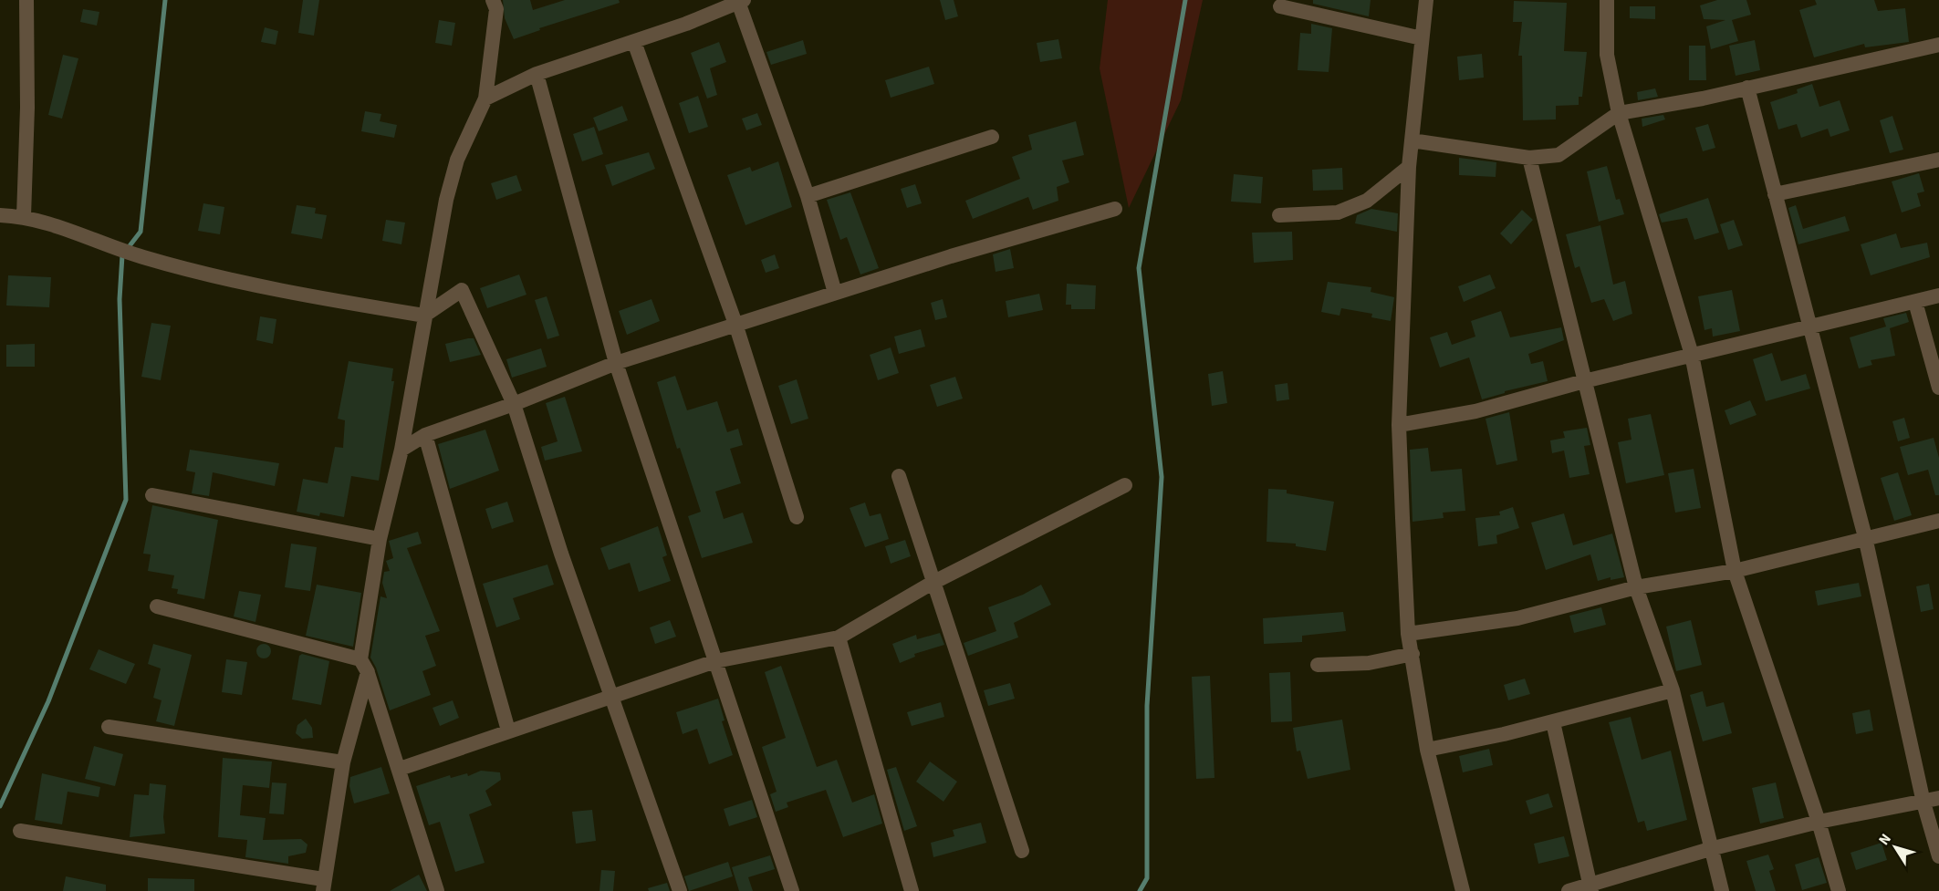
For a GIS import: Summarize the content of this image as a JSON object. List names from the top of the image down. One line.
{"north":"top left"}
